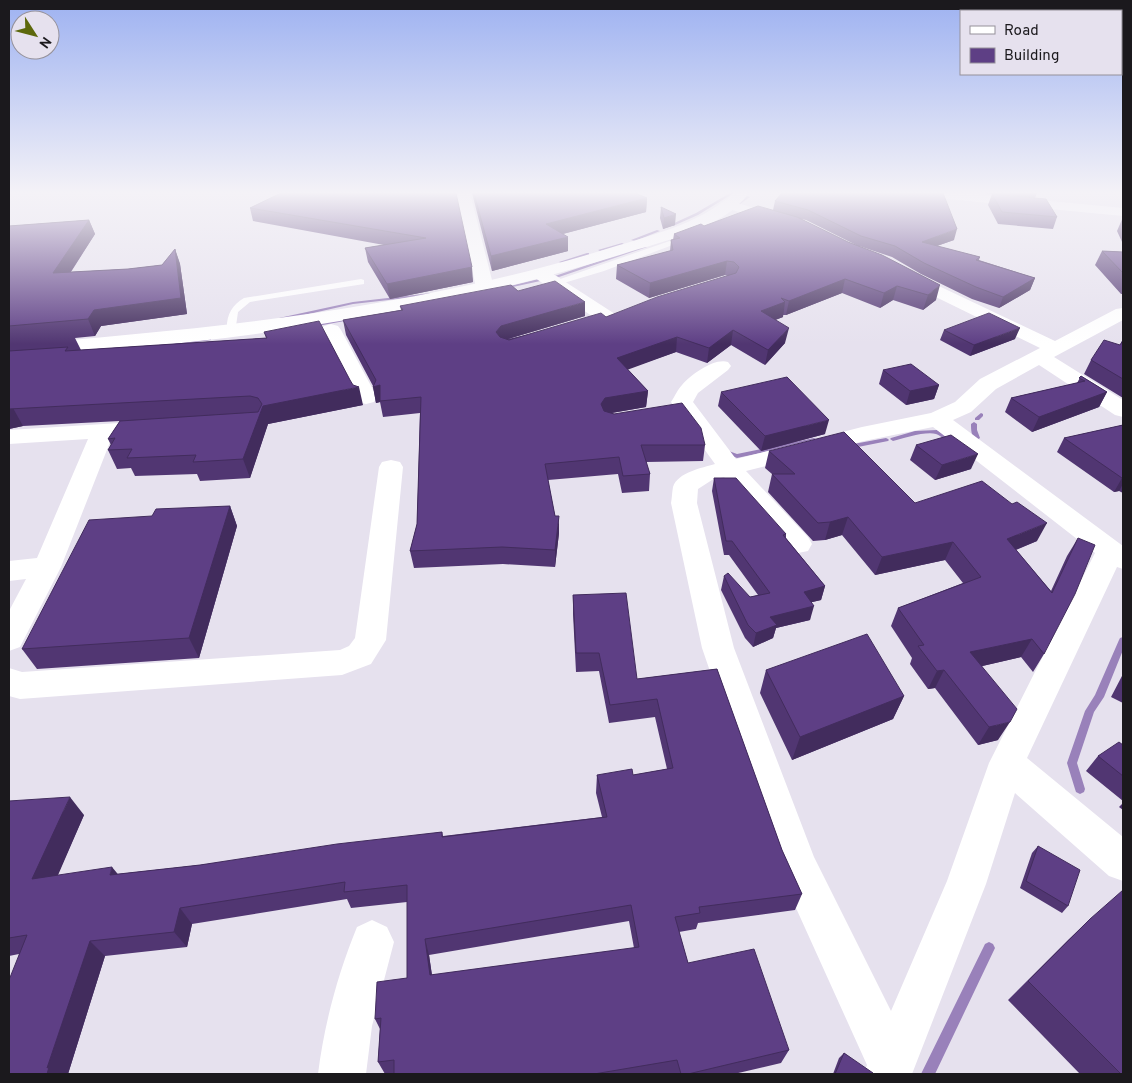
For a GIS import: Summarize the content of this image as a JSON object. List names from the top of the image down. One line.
{"legend":["Road","Building"],"north":"bottom right"}
